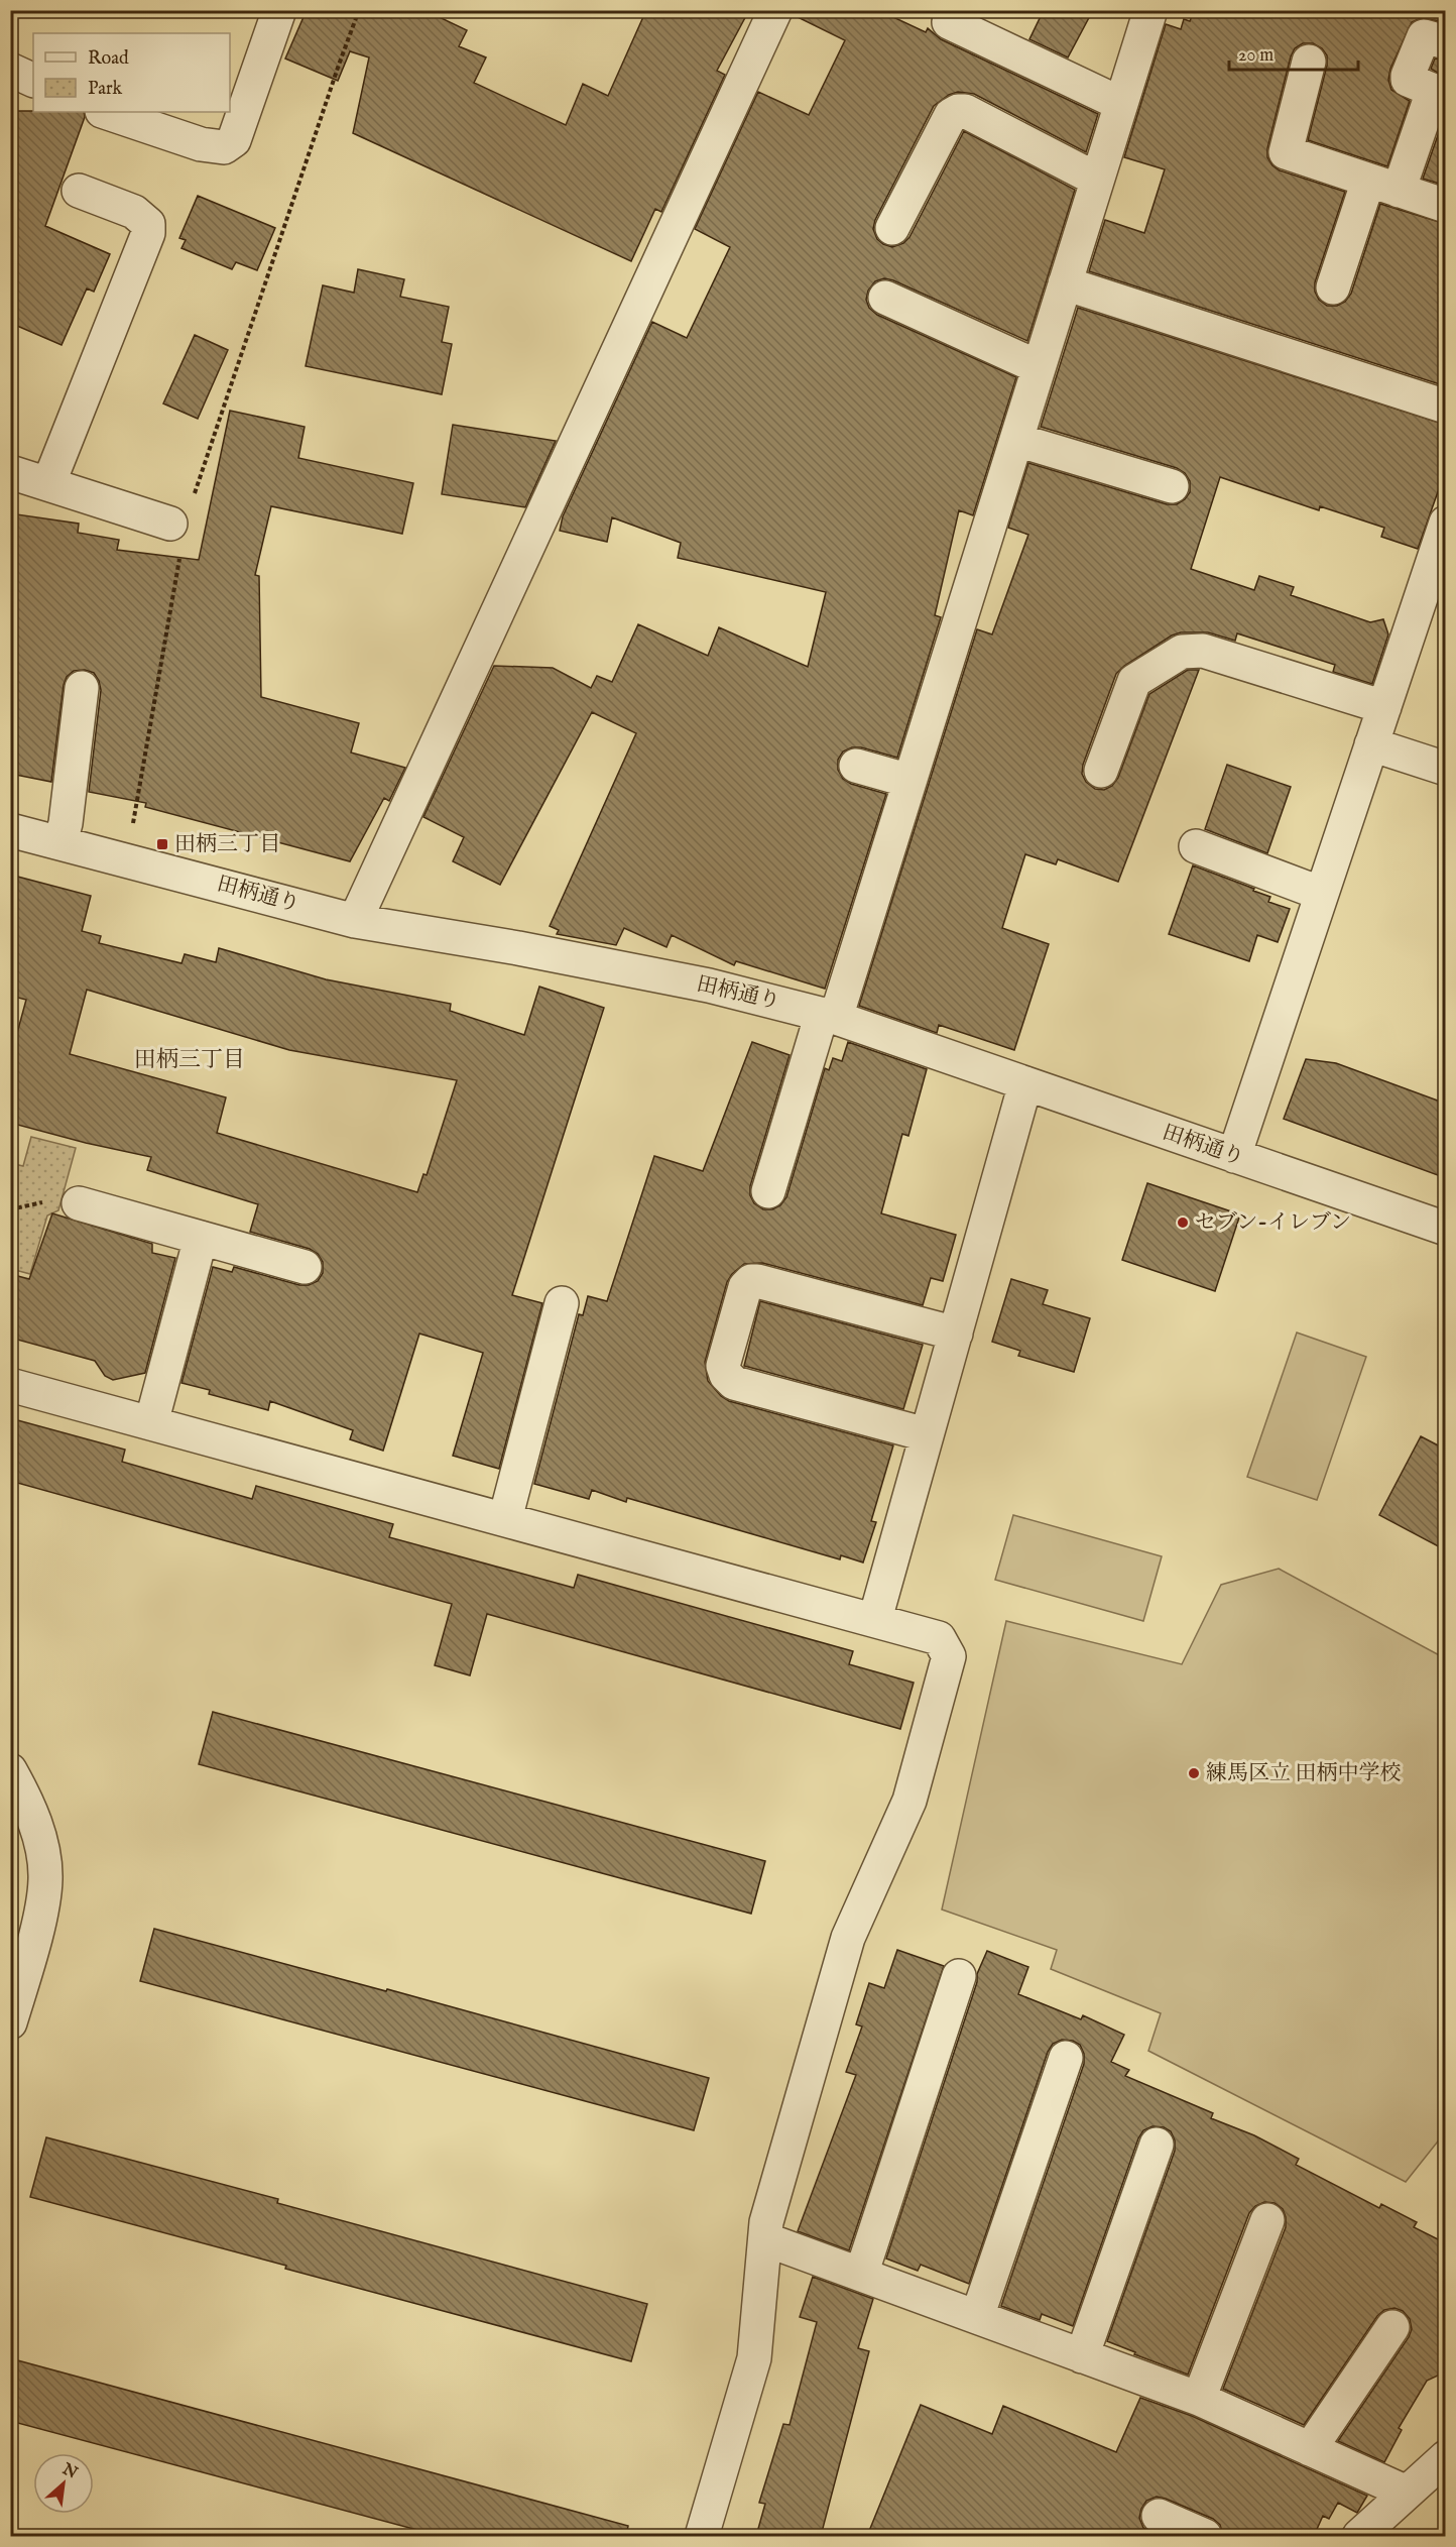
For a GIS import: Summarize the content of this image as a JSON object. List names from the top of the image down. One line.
{"streets":{"street":["田柄通り"]},"districts":["田柄三丁目"],"places":{"transit":["田柄三丁目"],"other":["セブン-イレブン","練馬区立 田柄中学校"]},"legend":["Road","Park"],"scale_bar":"20 m","north":"top right"}
